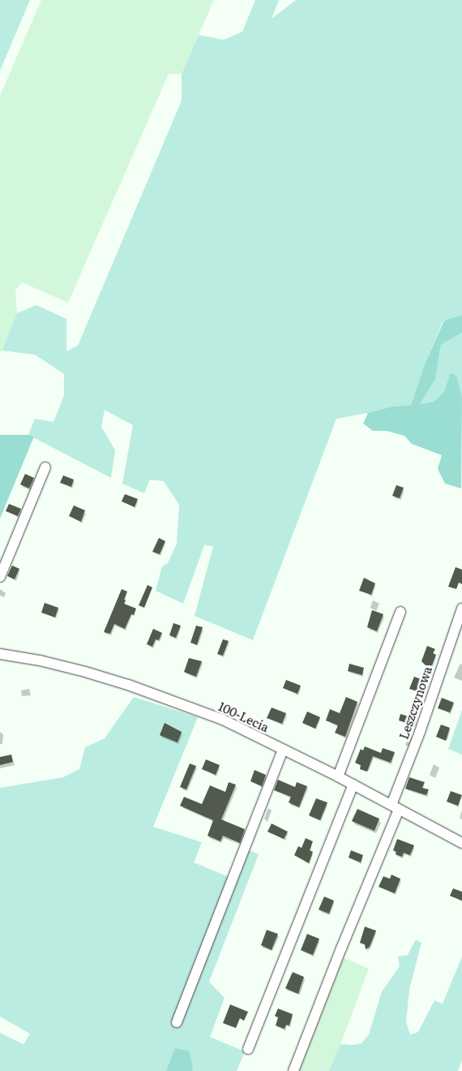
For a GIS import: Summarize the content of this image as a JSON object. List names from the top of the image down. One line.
{"streets":{"street":["Leszczynowa","100-Lecia"]},"crossings":[["Leszczynowa","100-Lecia"]]}
